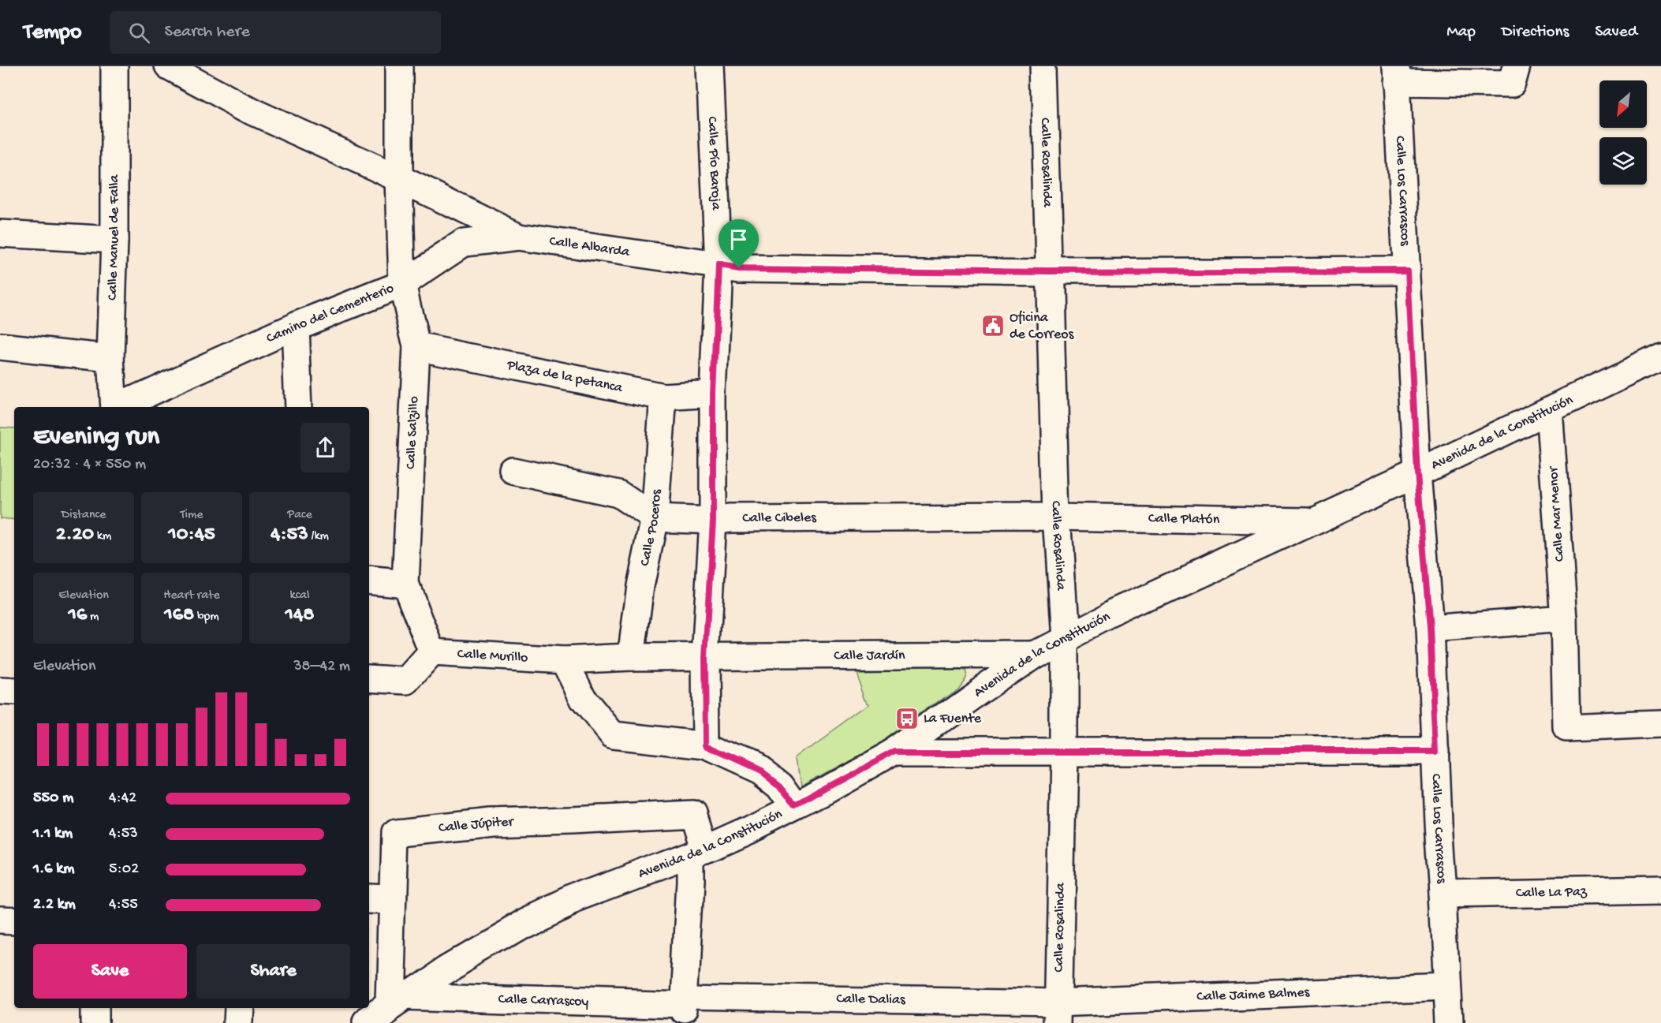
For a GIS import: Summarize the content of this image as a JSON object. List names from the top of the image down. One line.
{"streets":{"street":["Calle Rosalinda","Calle Pío Baroja","Calle Los Carrascos","Calle Manuel de Falla","Calle Albarda","Camino del Cementerio","Plaza de la petanca","Calle Salzillo","Avenida de la Constitución","Calle Mar Menor","Calle Cibeles","Calle Platón","Calle Poceros","Calle Jardín","Calle Murillo","Calle Júpiter","Calle La Paz","Calle Jaime Balmes","Calle Dalias","Calle Carrascoy"]},"crossings":[["Calle Rosalinda","Calle Albarda"],["Calle Rosalinda","Avenida de la Constitución"],["Calle Rosalinda","Calle Cibeles"],["Calle Rosalinda","Calle Platón"],["Calle Rosalinda","Calle Jaime Balmes"],["Calle Rosalinda","Calle Dalias"],["Calle Pío Baroja","Calle Albarda"],["Calle Pío Baroja","Plaza de la petanca"],["Calle Pío Baroja","Calle Cibeles"],["Calle Pío Baroja","Calle Jardín"],["Calle Los Carrascos","Calle Albarda"],["Calle Los Carrascos","Avenida de la Constitución"],["Calle Los Carrascos","Calle La Paz"],["Calle Los Carrascos","Calle Jaime Balmes"],["Calle Albarda","Camino del Cementerio"],["Camino del Cementerio","Calle Salzillo"],["Plaza de la petanca","Calle Salzillo"],["Plaza de la petanca","Calle Poceros"],["Calle Salzillo","Calle Murillo"],["Avenida de la Constitución","Calle Mar Menor"],["Avenida de la Constitución","Calle Platón"],["Avenida de la Constitución","Calle Jardín"],["Avenida de la Constitución","Calle Júpiter"],["Avenida de la Constitución","Calle Carrascoy"],["Calle Cibeles","Calle Platón"],["Calle Cibeles","Calle Poceros"],["Calle Poceros","Calle Jardín"],["Calle Poceros","Calle Murillo"],["Calle Jardín","Calle Murillo"],["Calle Júpiter","Calle Carrascoy"],["Calle Jaime Balmes","Calle Dalias"],["Calle Dalias","Calle Carrascoy"]],"places":{"public building":["Oficina de Correos"],"bus stop":["La Fuente"]},"north":"bottom left","page":{"header":"Tempo","search":"Search here","nav":["Map","Directions","Saved"],"heading":["Evening run","20:32 · 4 × 550 m"],"stats":[["Distance","2.20 km"],["Time","10:45"],["Pace","4:53 /km"],["Elevation","16 m"],["Heart rate","168 bpm"],["kcal","148"]],"chart":["Elevation","38–42 m"],"list":[{"name":"550 m","note":"4:42"},{"name":"1.1 km","note":"4:53"},{"name":"1.6 km","note":"5:02"},{"name":"2.2 km","note":"4:55"}],"buttons":["Save","Share"]}}
